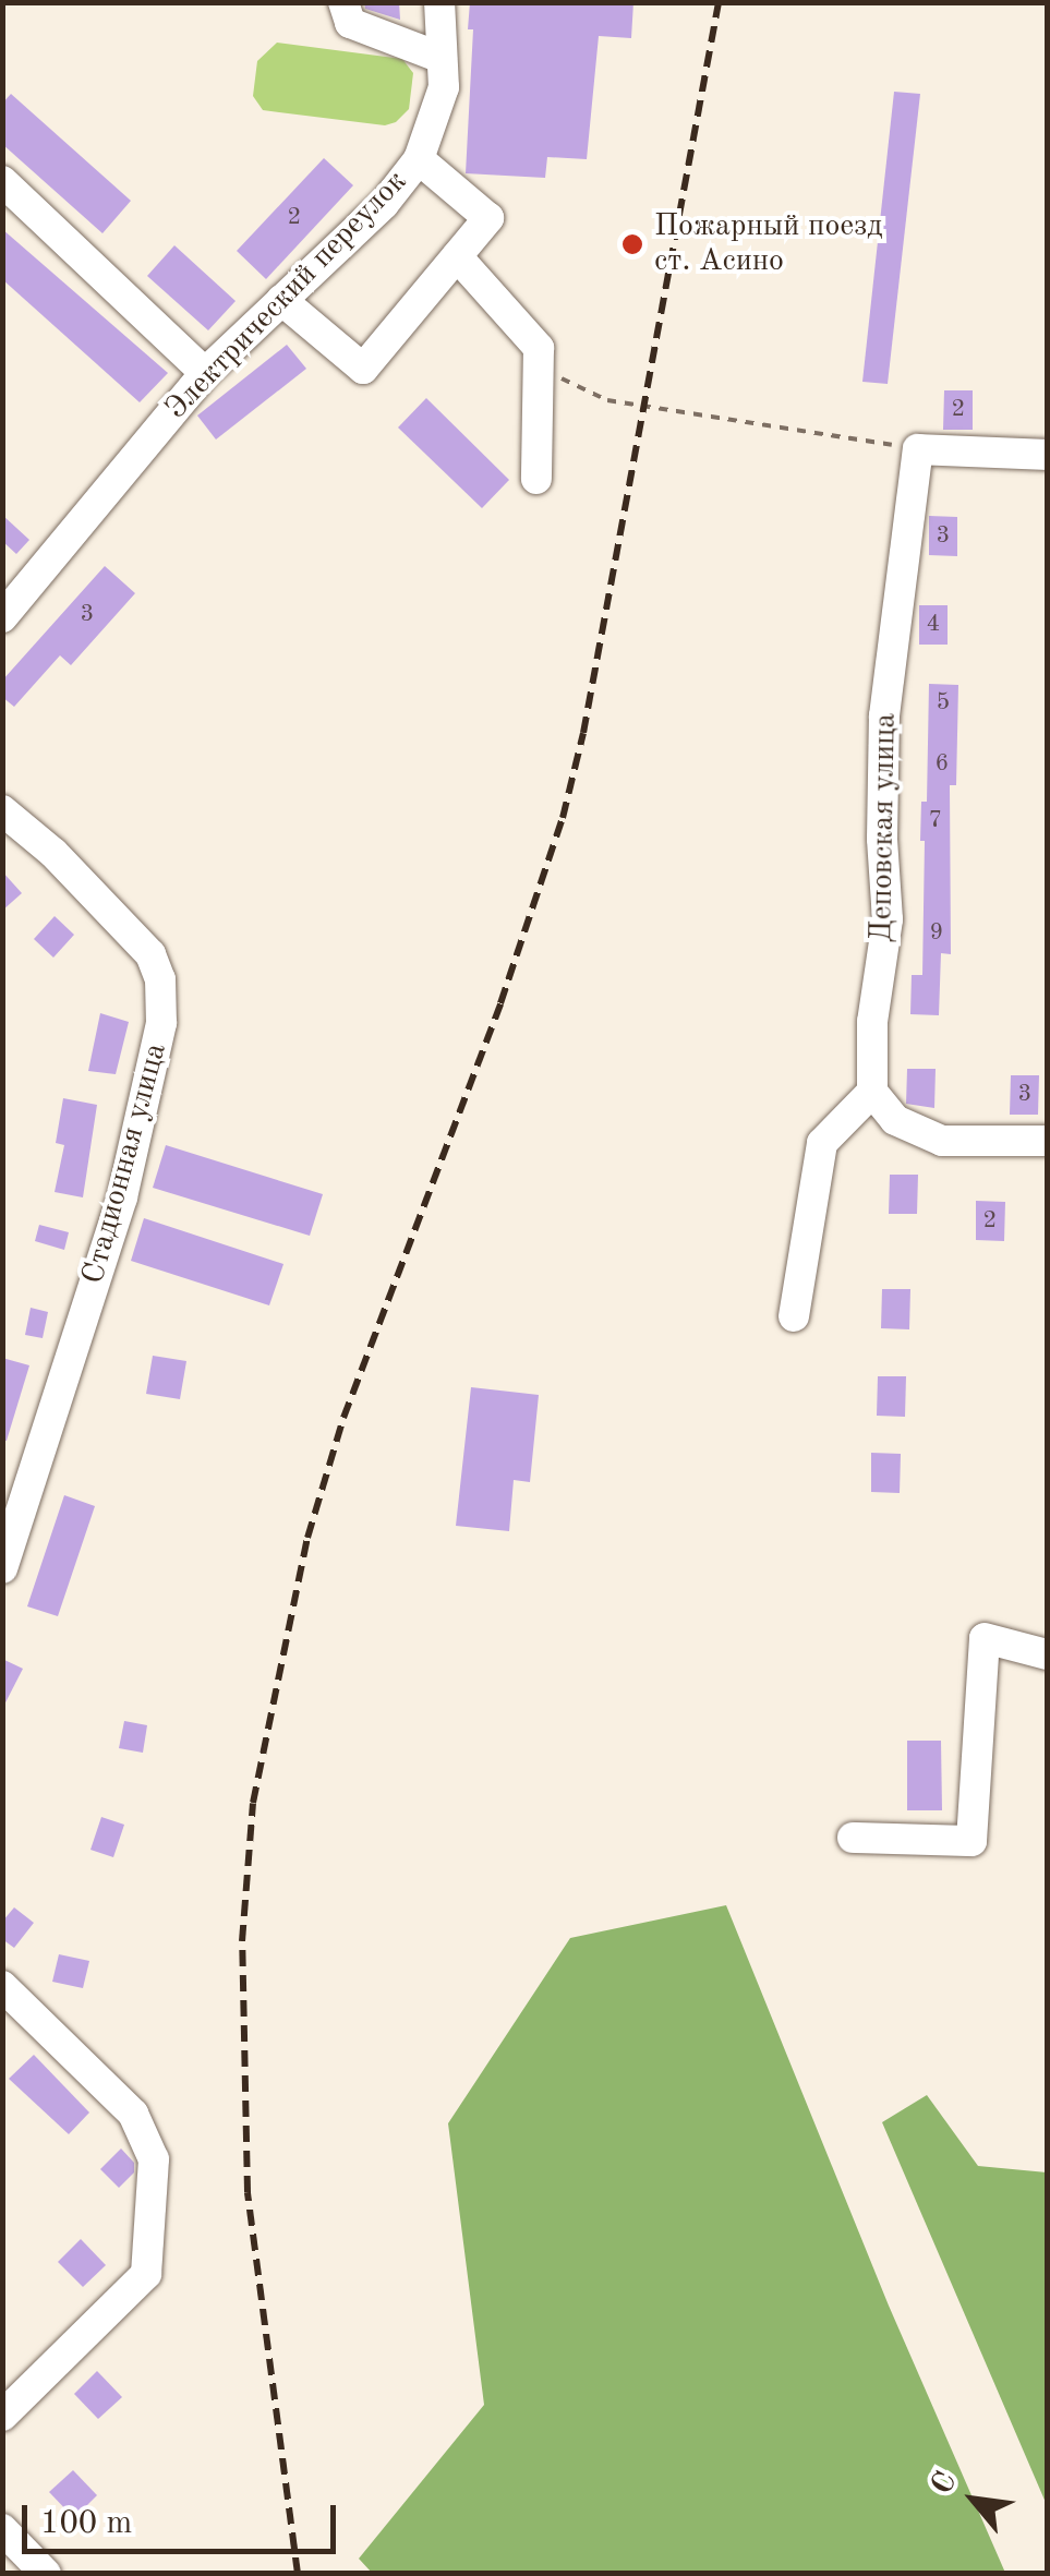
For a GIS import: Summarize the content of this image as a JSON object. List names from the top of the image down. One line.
{"streets":{"street":["Электрический переулок","Деповская улица","Стадионная улица"]},"places":["Пожарный поезд ст. Асино"],"house_numbers":["2","2","3","3","4","5","6","7","9","3","2"],"scale_bar":"100 m","north":"top left"}
